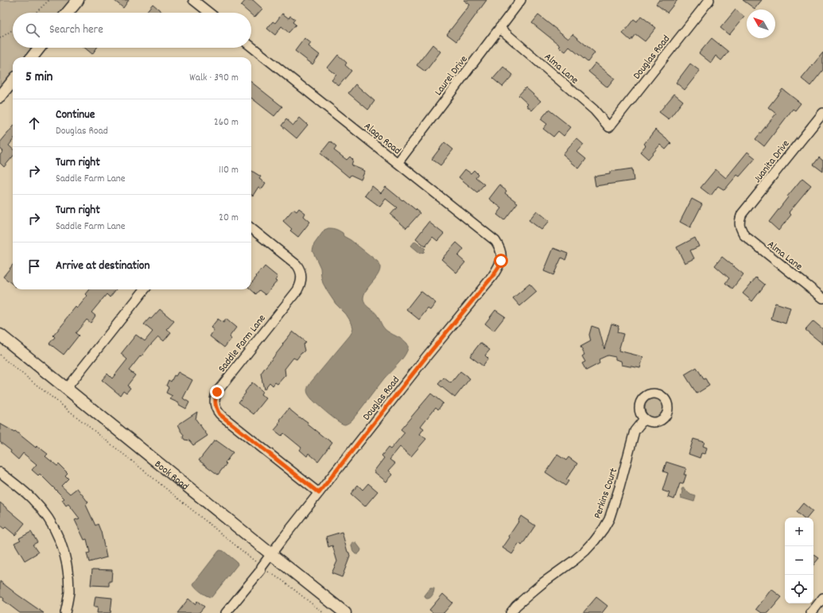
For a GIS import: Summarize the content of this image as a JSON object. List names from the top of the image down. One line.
{"streets":{"street":["Douglas Road","Alma Lane","Laurel Drive","Alago Road","Juanita Drive","Saddle Farm Lane","Book Road","Perkins Court"]},"crossings":[["Douglas Road","Alma Lane"],["Douglas Road","Alago Road"],["Douglas Road","Saddle Farm Lane"],["Douglas Road","Book Road"],["Alma Lane","Laurel Drive"],["Alma Lane","Juanita Drive"],["Laurel Drive","Alago Road"]],"north":"top left","page":{"search":"Search here","heading":["5 min","Walk · 390 m"],"list":[["Continue","Douglas Road","260 m"],["Turn right","Saddle Farm Lane","110 m"],["Turn right","Saddle Farm Lane","20 m"],"Arrive at destination"],"map_buttons":["+","−"]}}
